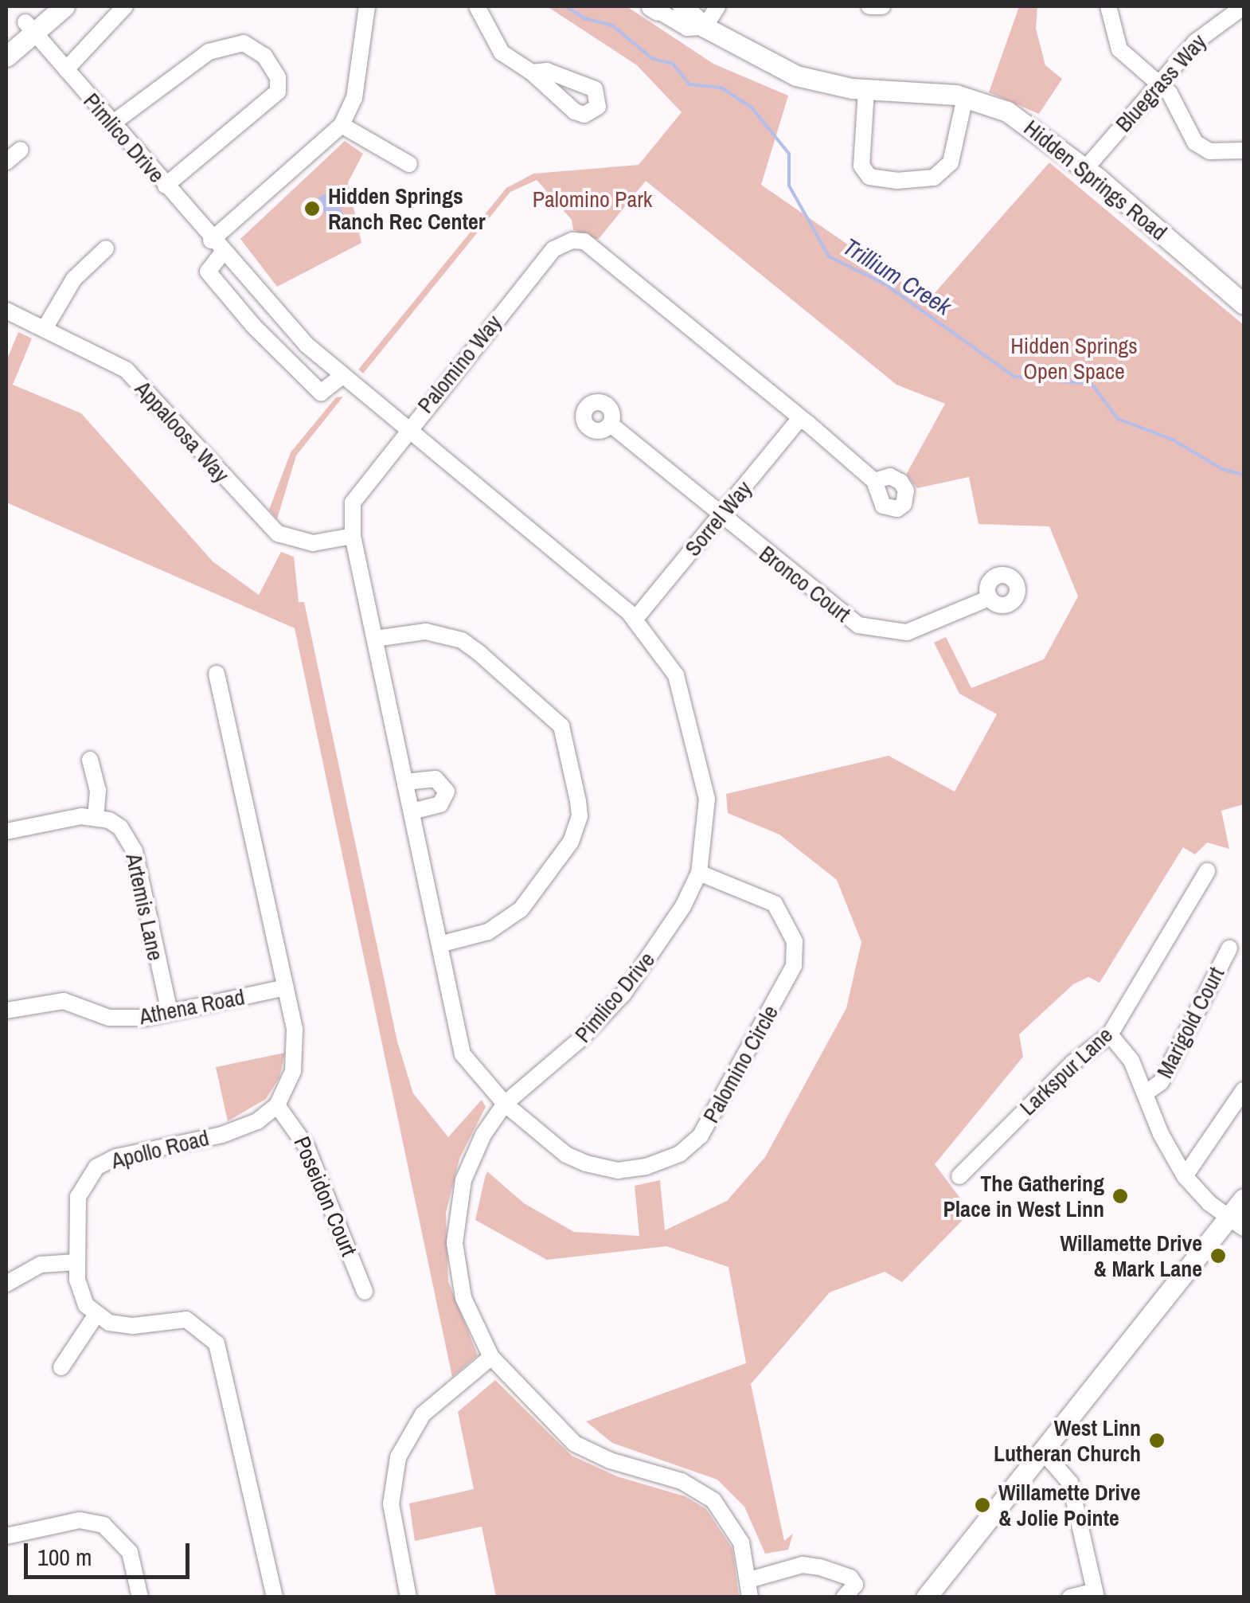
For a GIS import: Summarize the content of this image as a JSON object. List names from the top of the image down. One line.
{"streets":{"main road":["Hidden Springs Road"],"street":["Bluegrass Way","Pimlico Drive","Palomino Way","Appaloosa Way","Sorrel Way","Bronco Court","Artemis Lane","Athena Road","Marigold Court","Palomino Circle","Larkspur Lane","Apollo Road","Poseidon Court"]},"crossings":[["Bluegrass Way","Hidden Springs Road"],["Pimlico Drive","Palomino Way"],["Pimlico Drive","Sorrel Way"],["Pimlico Drive","Palomino Circle"],["Palomino Way","Appaloosa Way"],["Palomino Way","Sorrel Way"],["Palomino Way","Palomino Circle"],["Sorrel Way","Bronco Court"],["Artemis Lane","Athena Road"],["Apollo Road","Poseidon Court"]],"water":["Trillium Creek"],"parks":["Palomino Park","Hidden Springs Open Space"],"places":["Hidden Springs Ranch Rec Center","The Gathering Place in West Linn","Willamette Drive & Mark Lane","West Linn Lutheran Church","Willamette Drive & Jolie Pointe"],"scale_bar":"100 m"}
